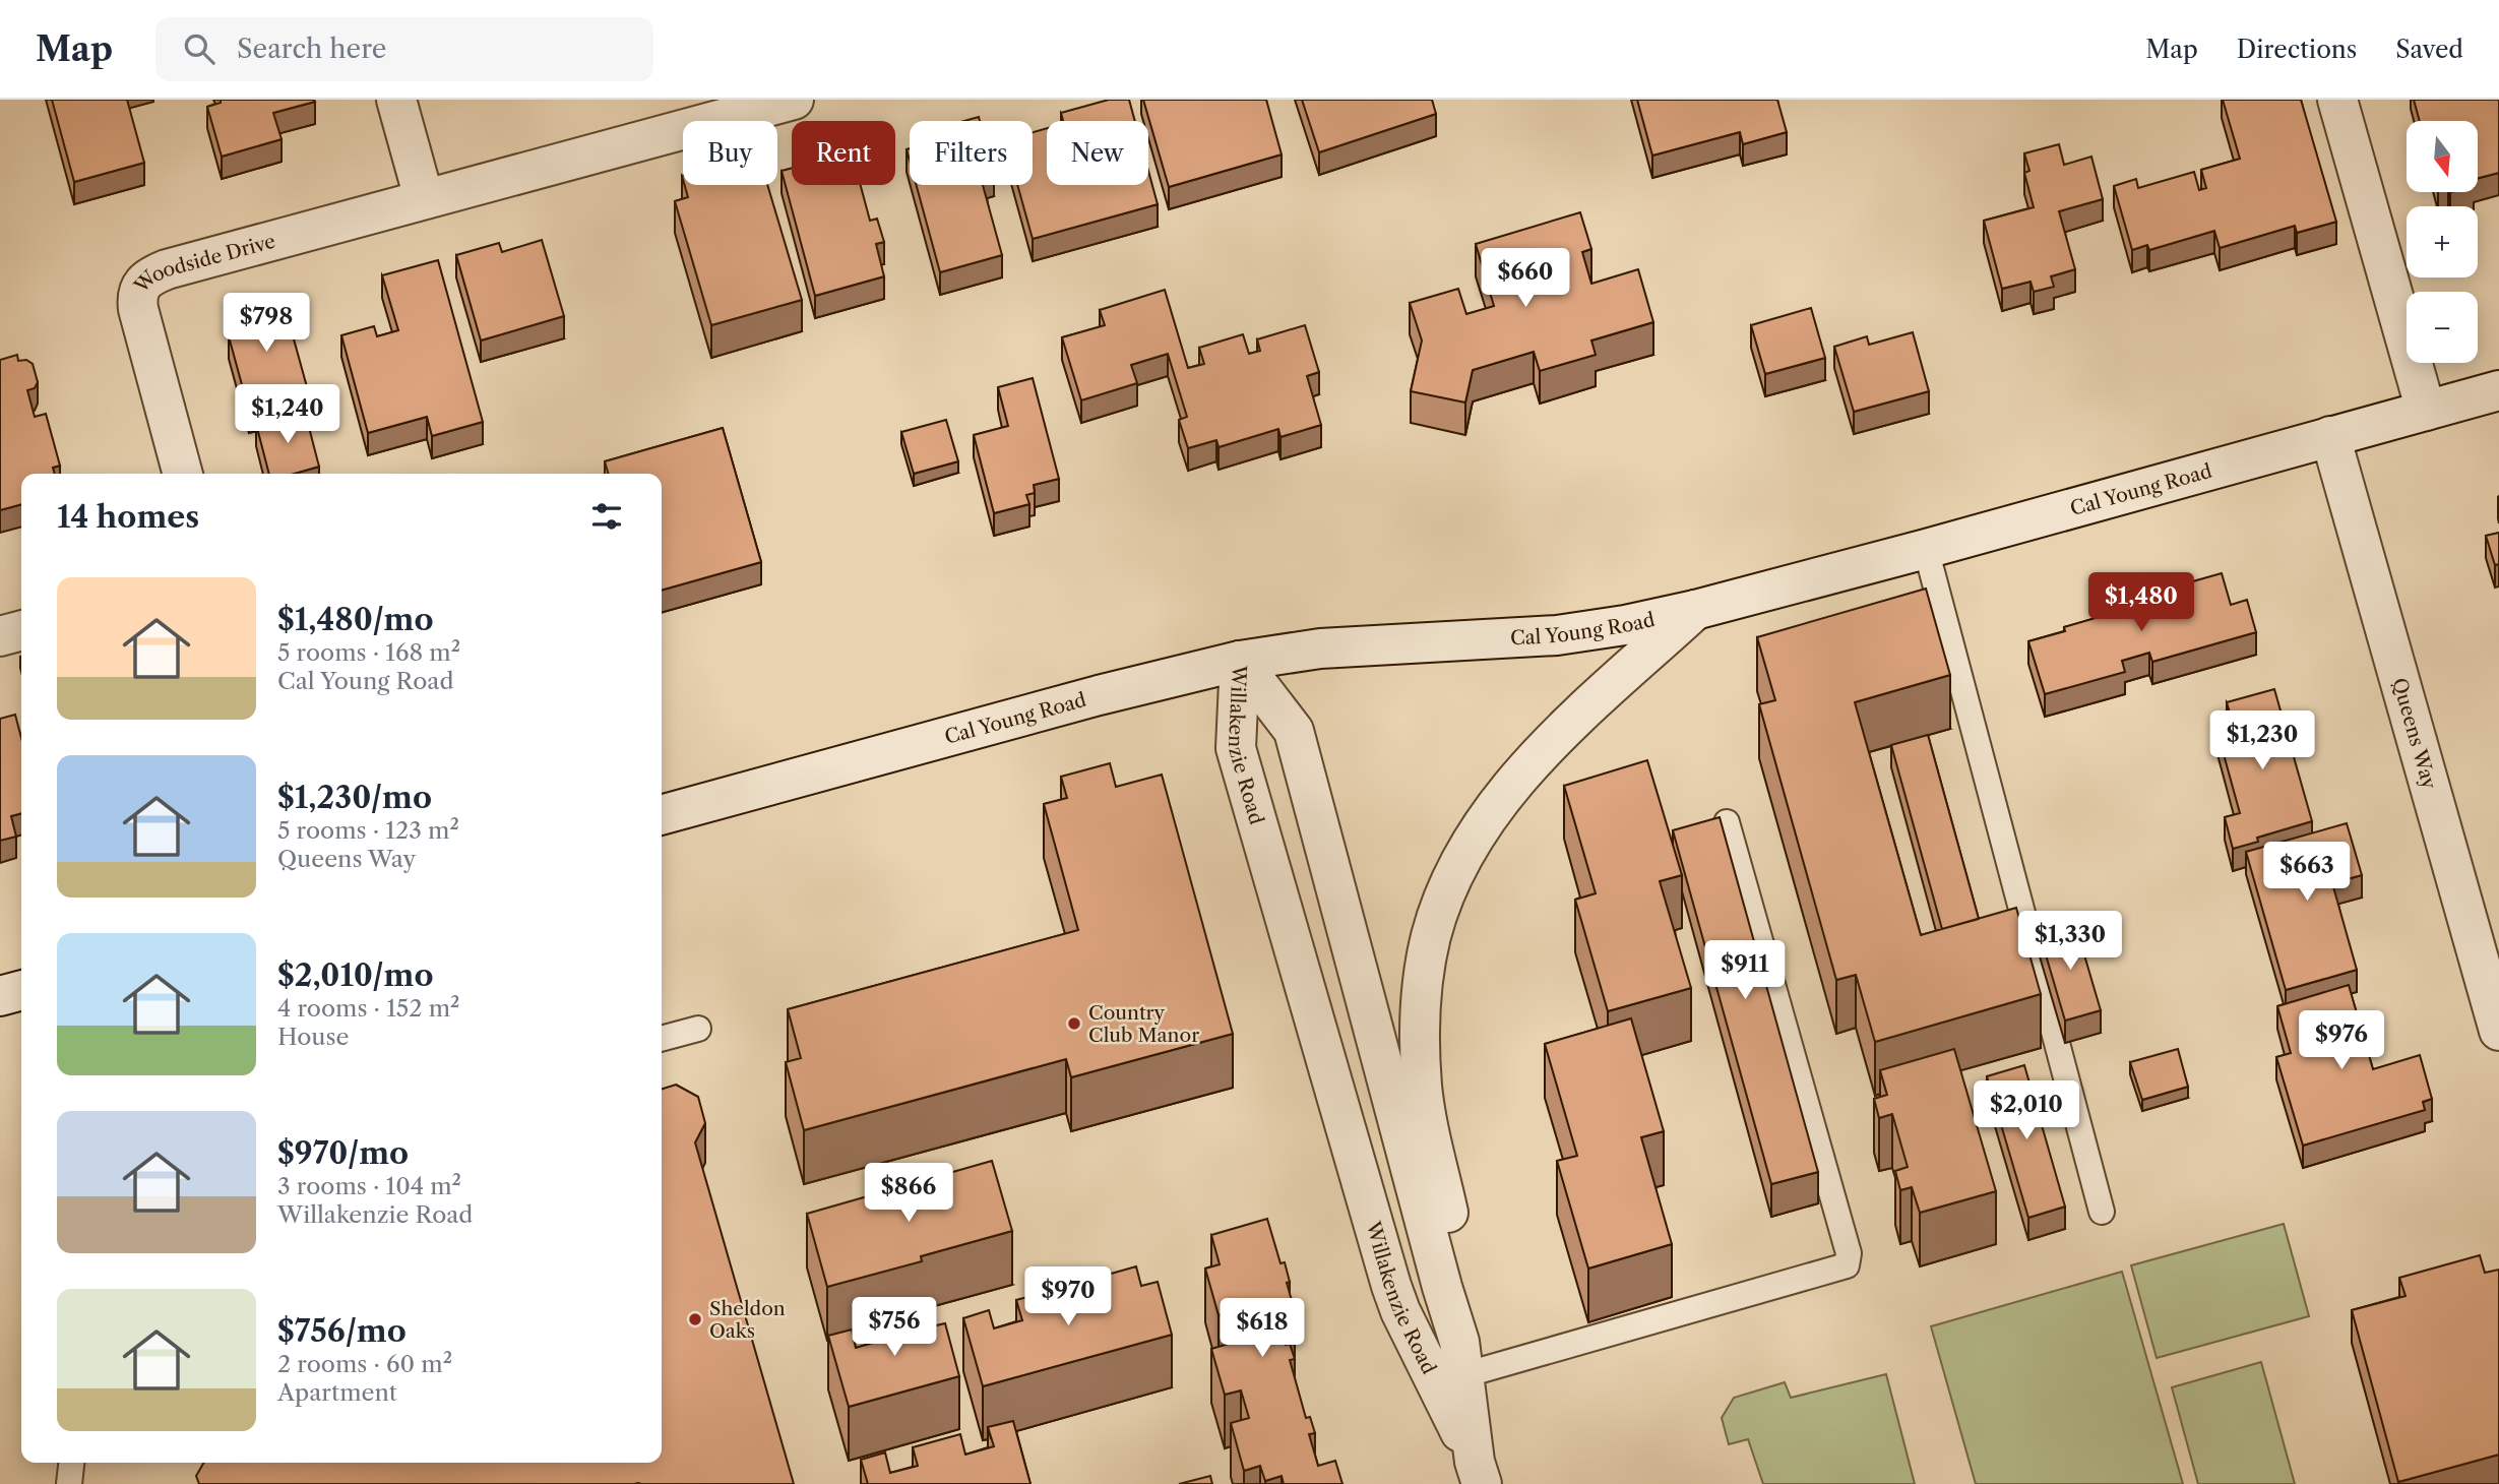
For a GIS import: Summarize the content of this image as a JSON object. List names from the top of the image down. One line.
{"streets":{"street":["Woodside Drive","Cal Young Road","Queens Way","Willakenzie Road"]},"crossings":[["Cal Young Road","Queens Way"],["Cal Young Road","Willakenzie Road"]],"places":["Country Club Manor","Sheldon Oaks"],"north":"bottom","page":{"header":"Map","search":"Search here","nav":["Map","Directions","Saved"],"map_buttons":["+","−"],"chip":["Buy","Rent","Filters","New"],"price":["$660","$798","$1,240","$1,480","$1,230","$663","$1,330","$911","$976","$2,010","$866","$970","$756","$618"],"heading":"14 homes","list":[{"name":"$1,480/mo","note":"5 rooms · 168 m² · Cal Young Road"},{"name":"$1,230/mo","note":"5 rooms · 123 m² · Queens Way"},{"name":"$2,010/mo","note":"4 rooms · 152 m² · House"},{"name":"$970/mo","note":"3 rooms · 104 m² · Willakenzie Road"},{"name":"$756/mo","note":"2 rooms · 60 m² · Apartment"}]}}
